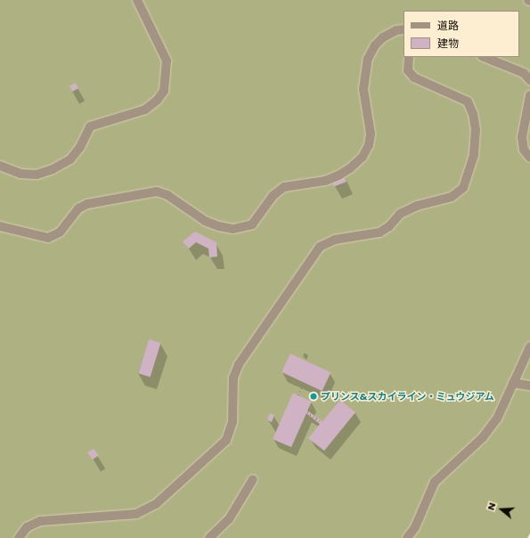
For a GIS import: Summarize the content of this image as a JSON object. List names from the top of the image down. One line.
{"places":["プリンス&スカイライン・ミュウジアム"],"legend":["道路","建物"],"north":"left"}
